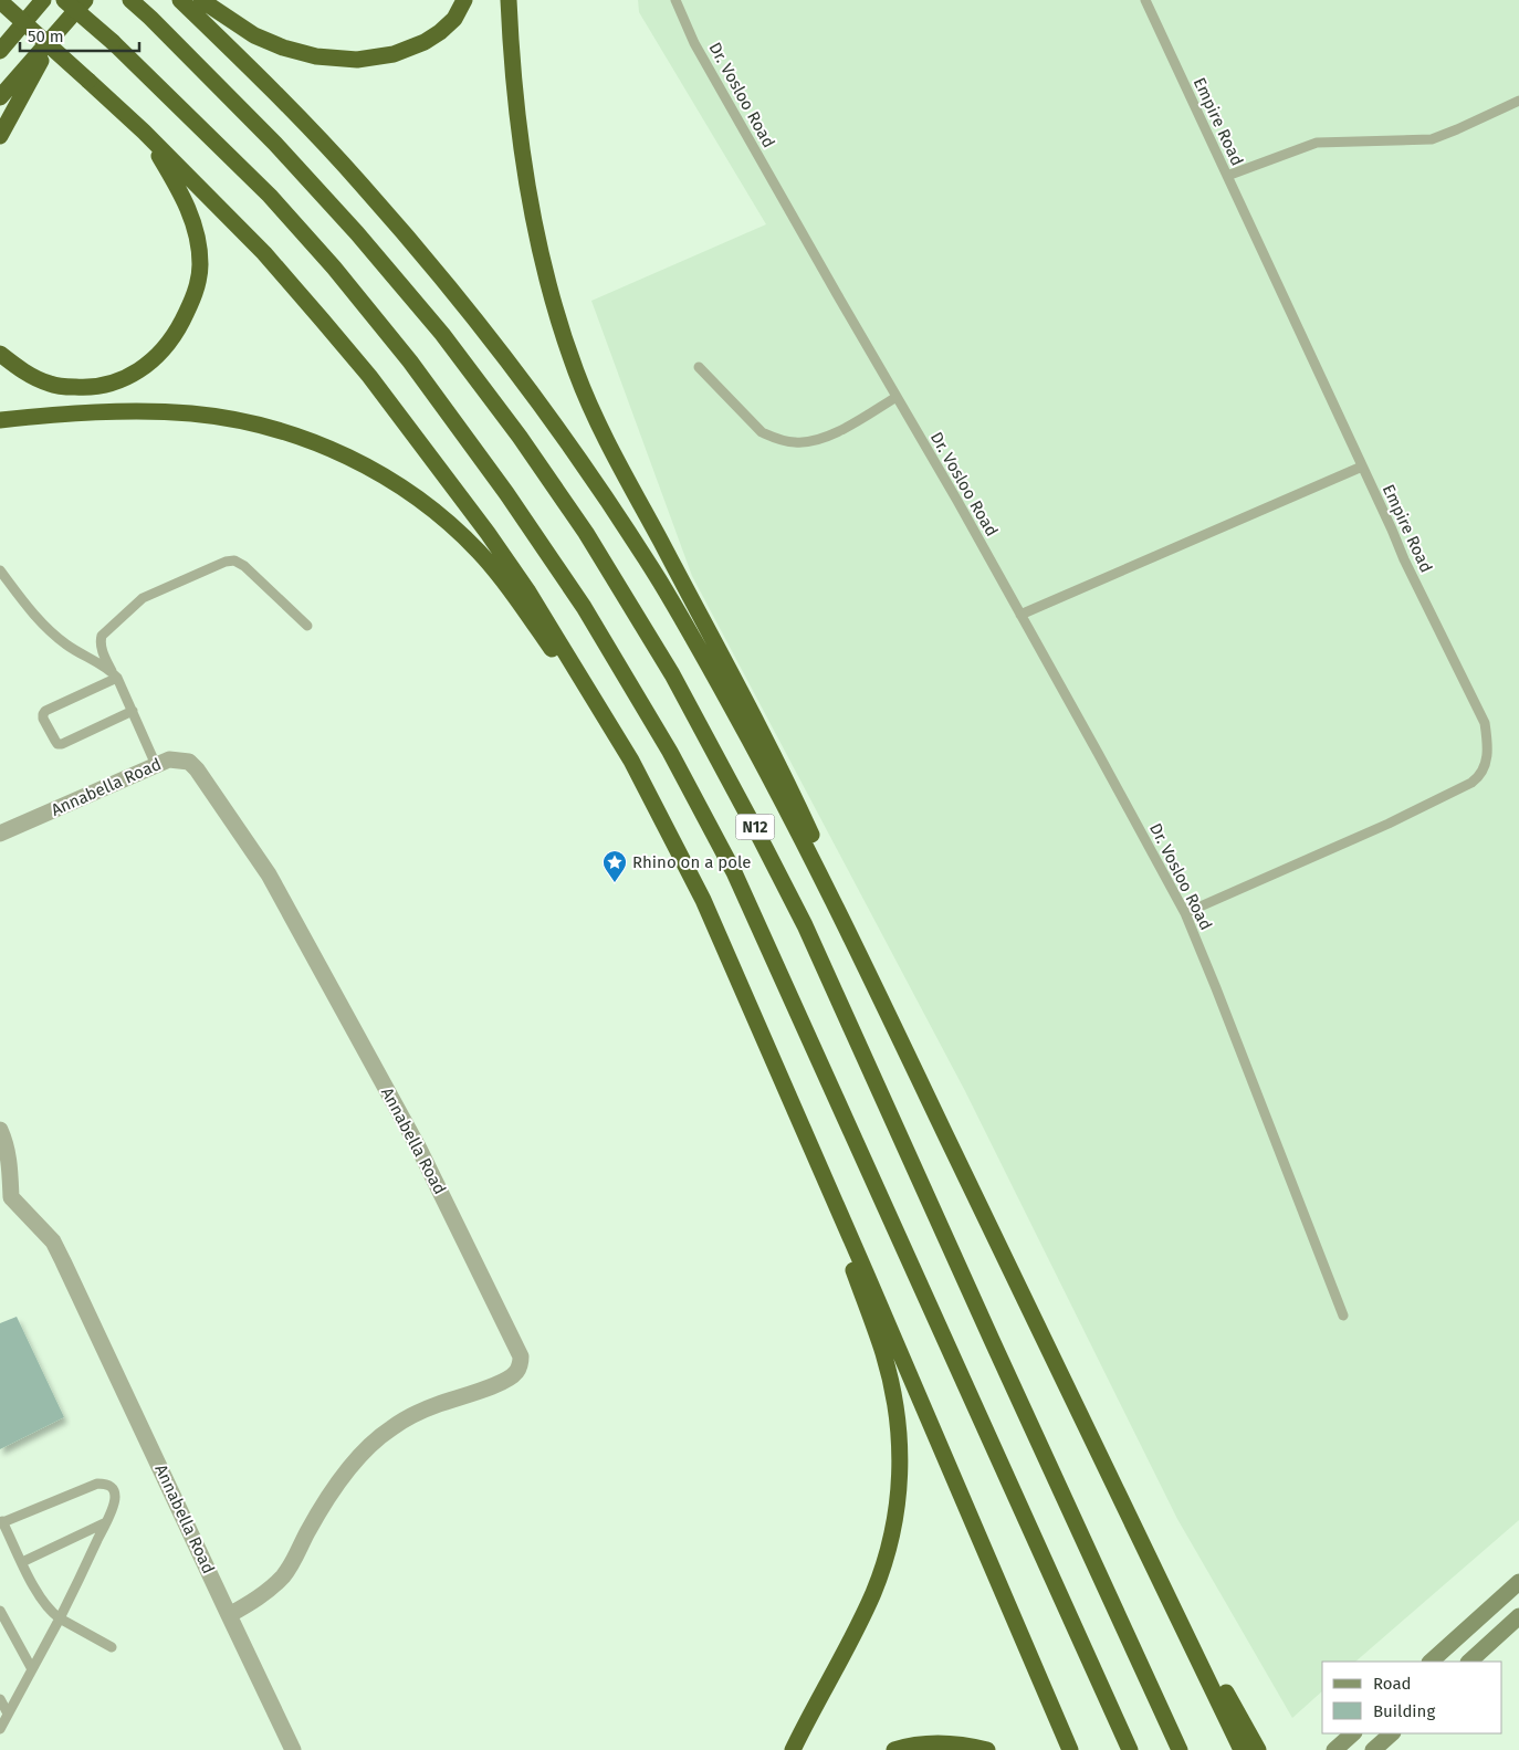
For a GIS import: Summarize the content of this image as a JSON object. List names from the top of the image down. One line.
{"streets":{"highway":["N12"],"street":["Annabella Road"],"lane":["Dr. Vosloo Road","Empire Road"]},"crossings":[["Dr. Vosloo Road","Empire Road"]],"places":{"place":["Rhino on a pole"]},"legend":["Road","Building"],"scale_bar":"50 m"}
